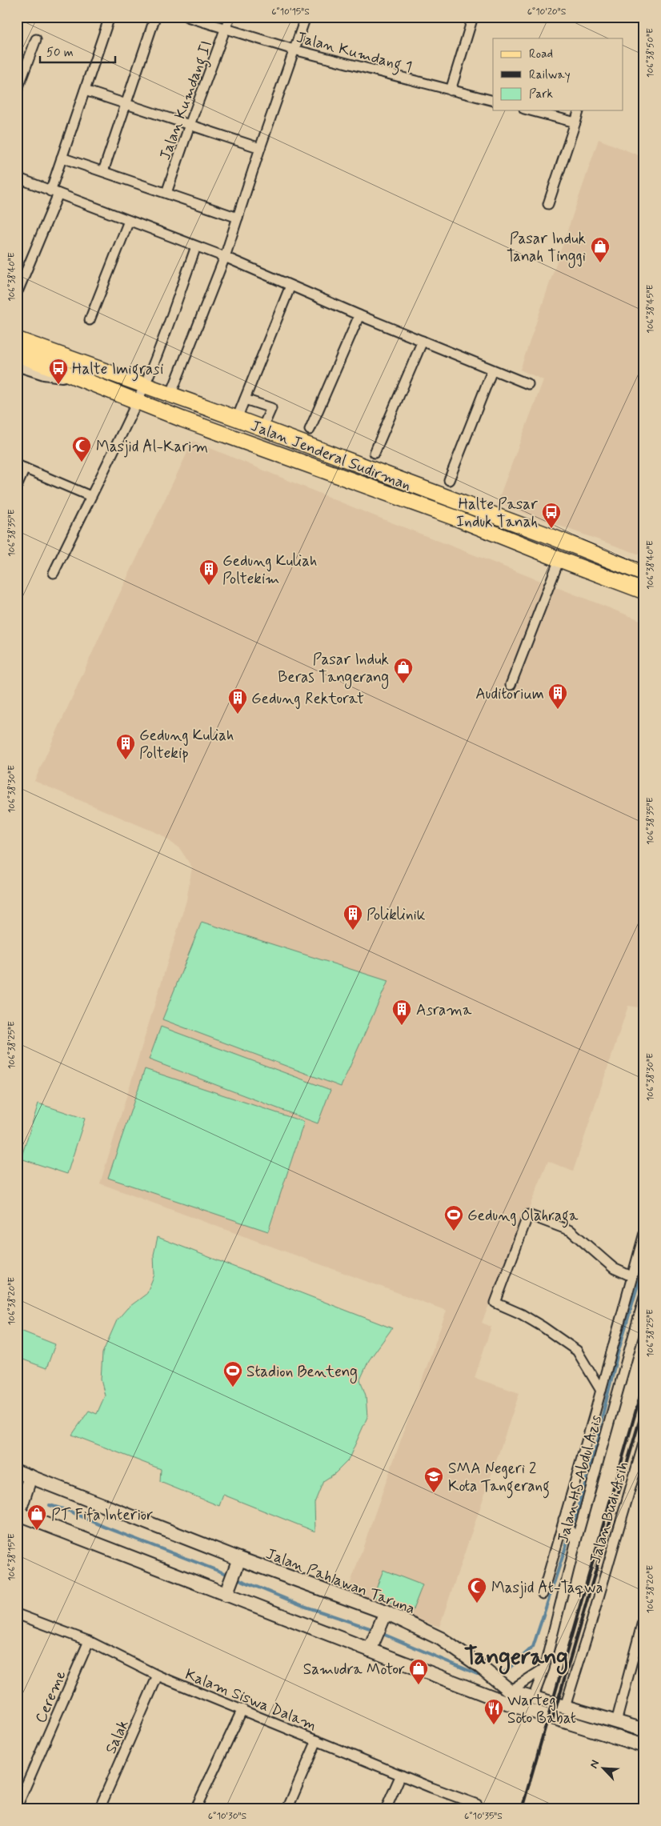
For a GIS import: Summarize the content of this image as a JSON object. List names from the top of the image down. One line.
{"streets":{"main road":["Jalan Jenderal Sudirman","Jalan Pahlawan Taruna"],"street":["Jalan Kumdang 1","Jalan Kumdang II","Jalan HS Abdul Azis","Jalan Budi Asih","Cereme","Kalam Siswa Dalam","Salak"]},"crossings":[["Jalan Kumdang 1","Jalan Kumdang II"],["Jalan HS Abdul Azis","Jalan Pahlawan Taruna"],["Jalan Budi Asih","Jalan Pahlawan Taruna"],["Cereme","Kalam Siswa Dalam"],["Kalam Siswa Dalam","Salak"]],"districts":["Tangerang"],"places":{"shop":["Pasar Induk Tanah Tinggi","Pasar Induk Beras Tangerang","PT Fifa Interior","Samudra Motor"],"bus stop":["Halte Imigrasi","Halte Pasar Induk Tanah"],"mosque":["Masjid Al-Karim","Masjid At-Taqwa"],"building":["Gedung Kuliah Poltekim","Auditorium","Gedung Rektorat","Gedung Kuliah Poltekip","Poliklinik","Asrama"],"sports":["Gedung Olahraga","Stadion Benteng"],"school or university":["SMA Negeri 2 Kota Tangerang"],"restaurant":["Warteg Soto Babat"]},"legend":["Road","Railway","Park"],"scale_bar":"50 m","north":"top left","coordinates":["6°10'15\"S","6°10'20\"S","106°38'50\"E","106°38'40\"E","106°38'45\"E","106°38'35\"E","106°38'30\"E","106°38'25\"E","106°38'20\"E","106°38'15\"E","6°10'30\"S","6°10'35\"S"]}
